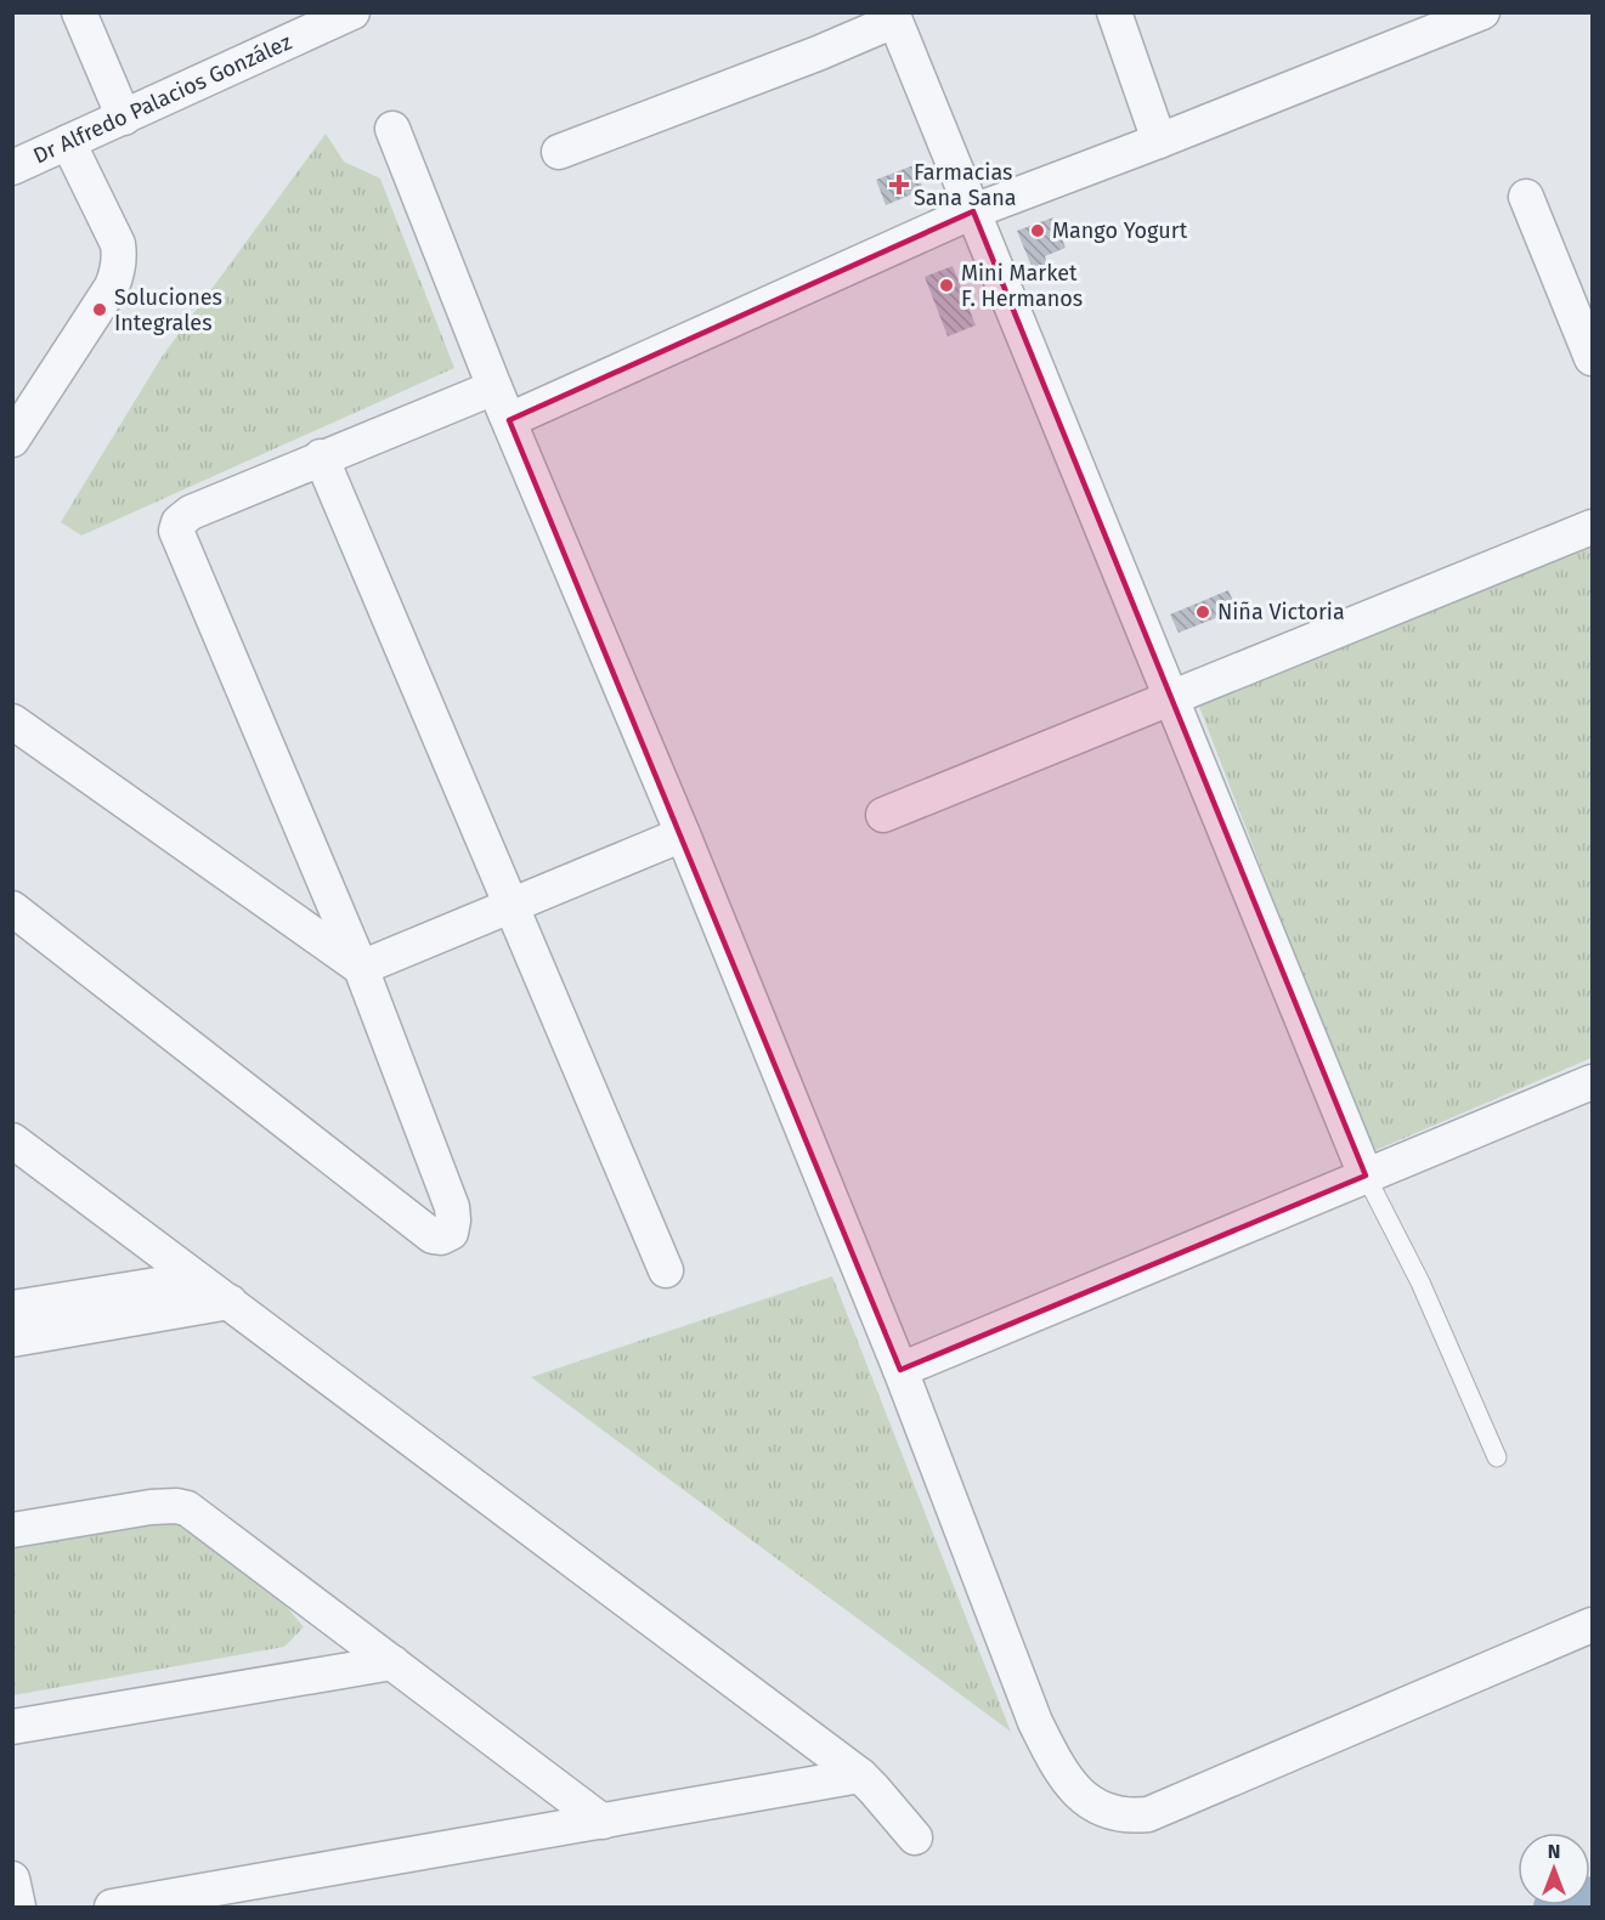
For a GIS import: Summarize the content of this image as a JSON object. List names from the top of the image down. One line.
{"streets":{"street":["Dr Alfredo Palacios González"]},"places":{"health":["Farmacias Sana Sana"],"other":["Mango Yogurt","Mini Market F. Hermanos","Soluciones Integrales","Niña Victoria"]},"north":"top"}
